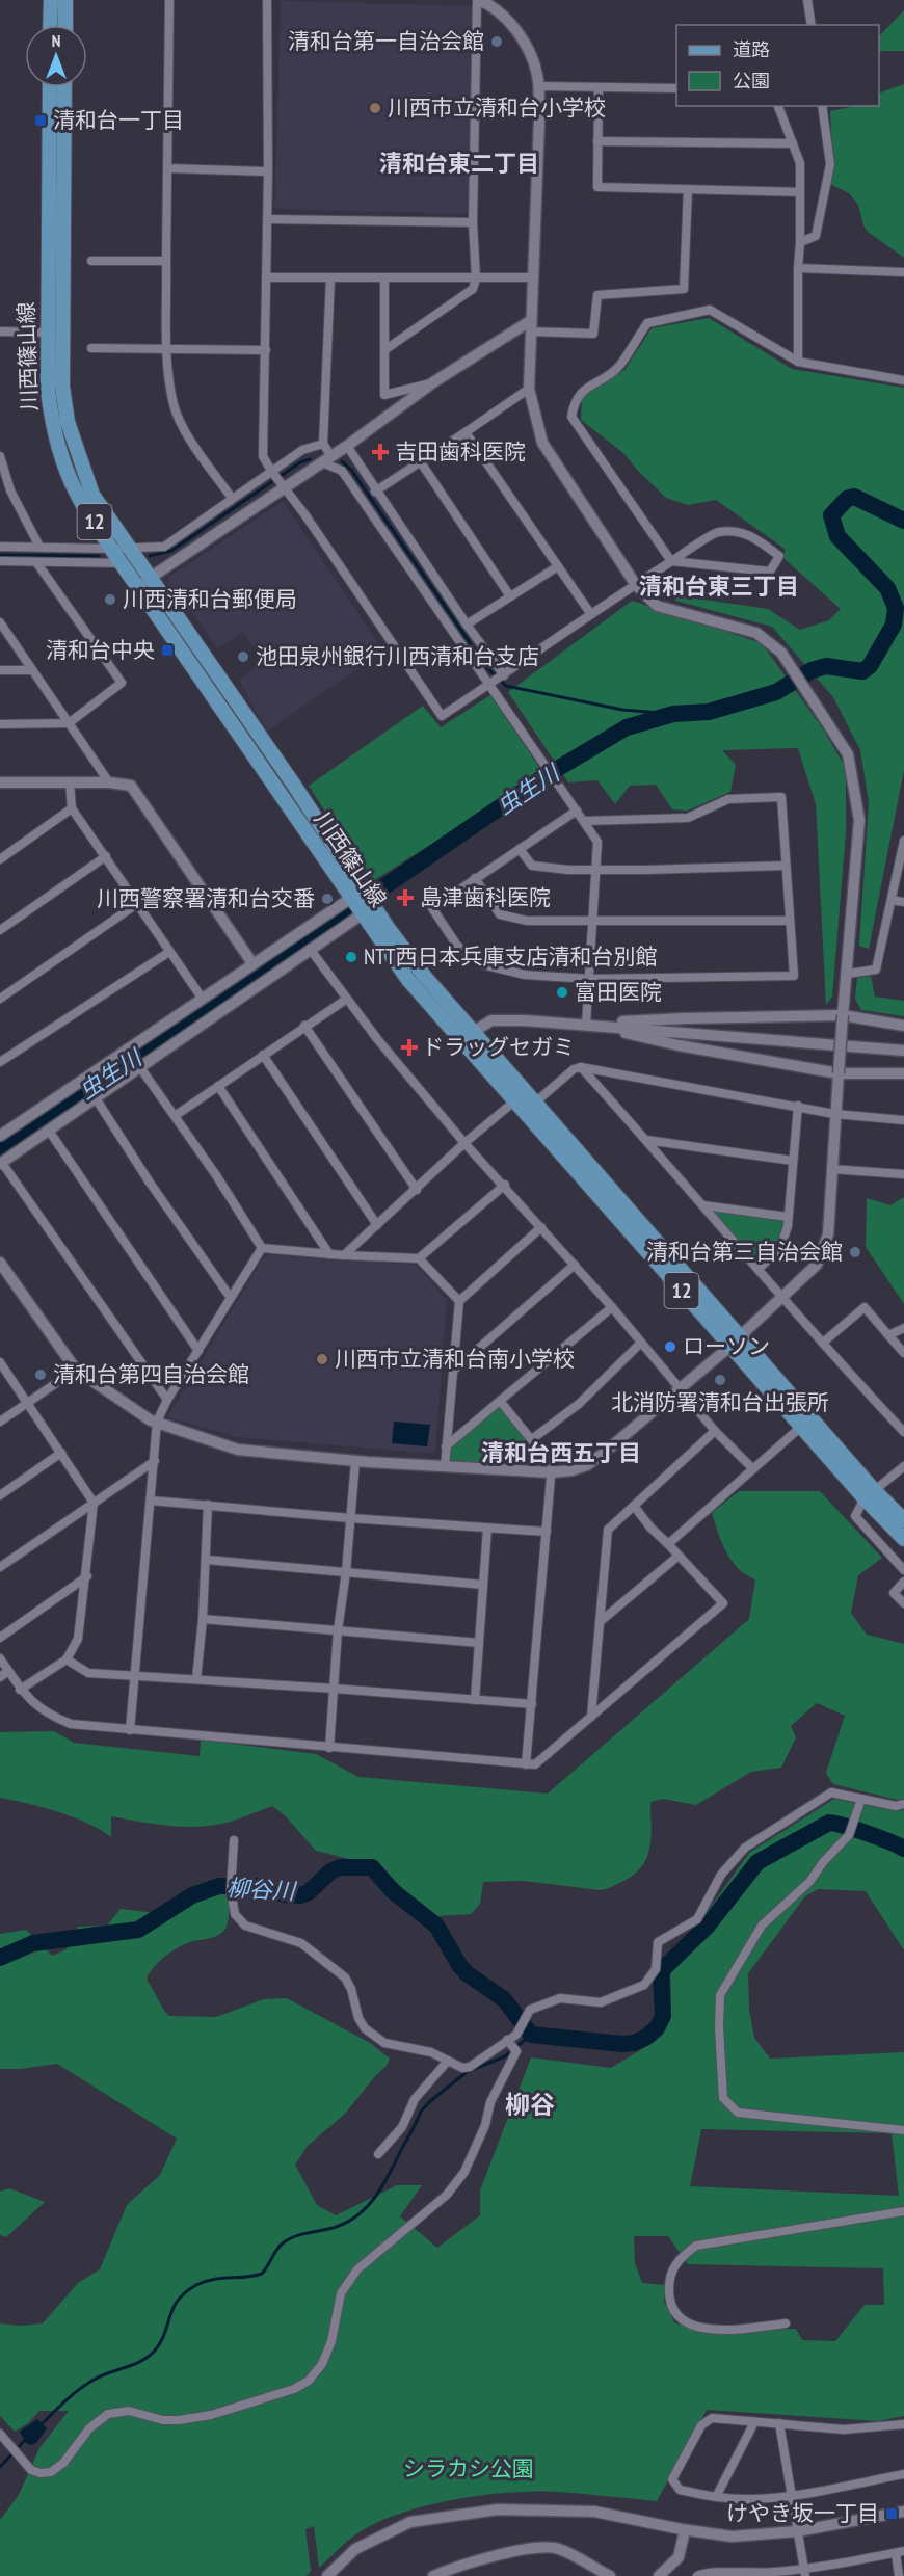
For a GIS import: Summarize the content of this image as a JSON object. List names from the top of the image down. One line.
{"streets":{"main road":["川西篠山線","12"]},"districts":["清和台東二丁目","清和台東三丁目","清和台西五丁目","柳谷"],"water":["虫生川","柳谷川"],"parks":["シラカシ公園"],"places":{"other":["清和台第一自治会館","川西市立清和台小学校","川西清和台郵便局","池田泉州銀行川西清和台支店","川西警察署清和台交番","NTT西日本兵庫支店清和台別館","富田医院","清和台第三自治会館","ローソン","川西市立清和台南小学校","清和台第四自治会館","北消防署清和台出張所"],"transit":["清和台一丁目","清和台中央","けやき坂一丁目"],"health":["吉田歯科医院","島津歯科医院","ドラッグセガミ"]},"legend":["道路","公園"],"north":"top"}
